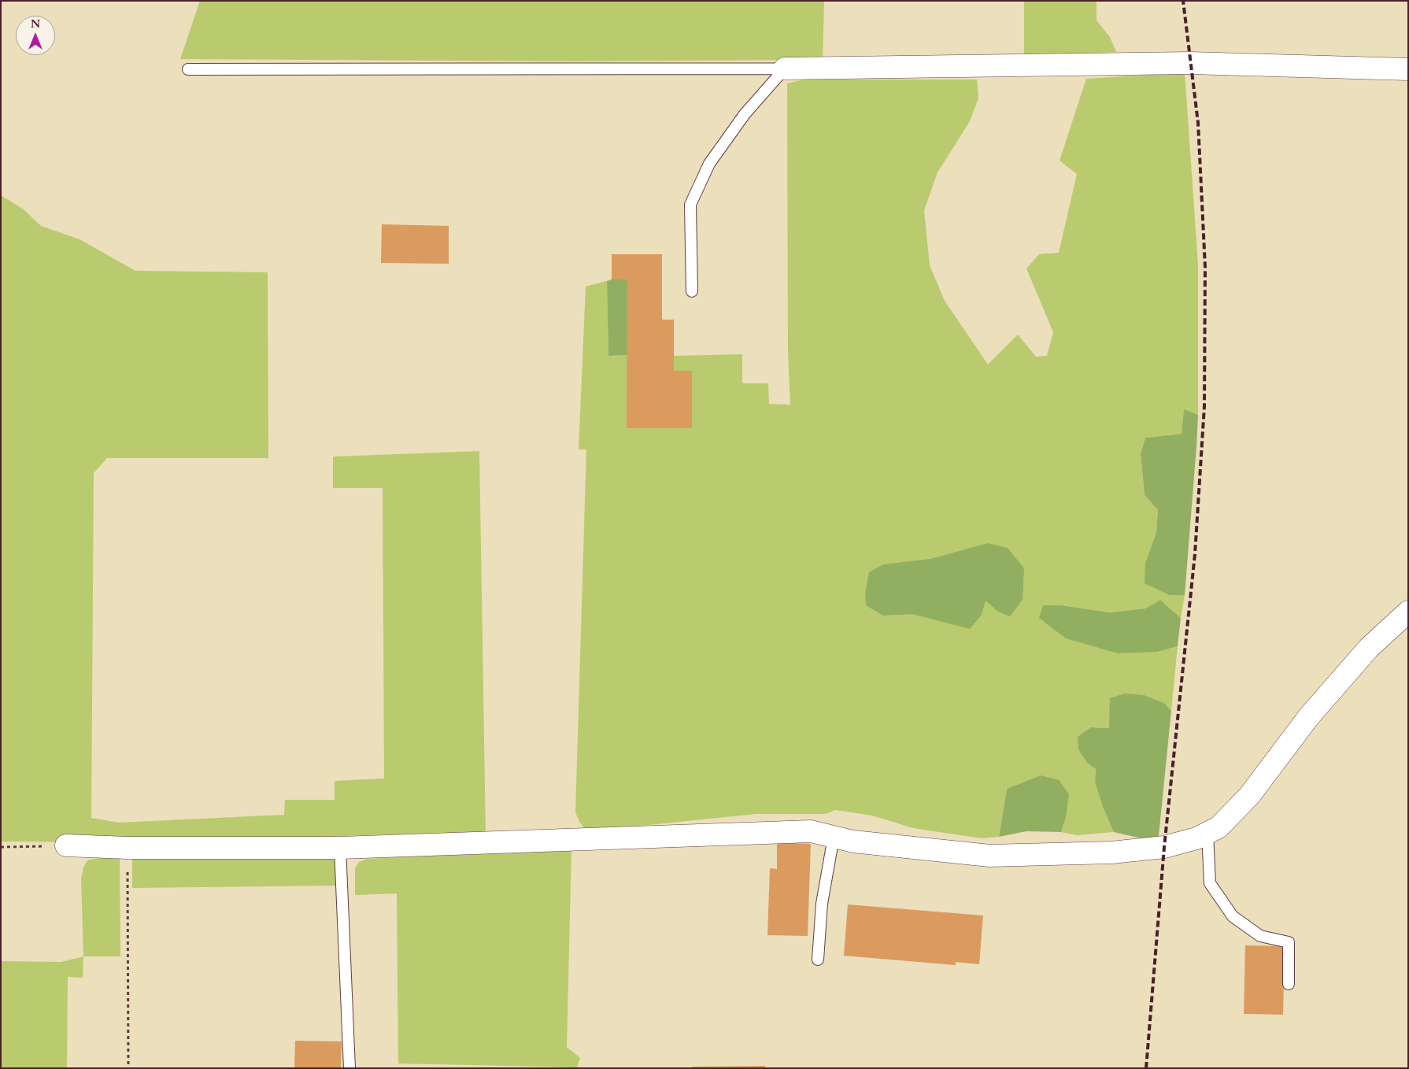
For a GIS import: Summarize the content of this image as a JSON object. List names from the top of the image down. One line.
{"north":"top"}
